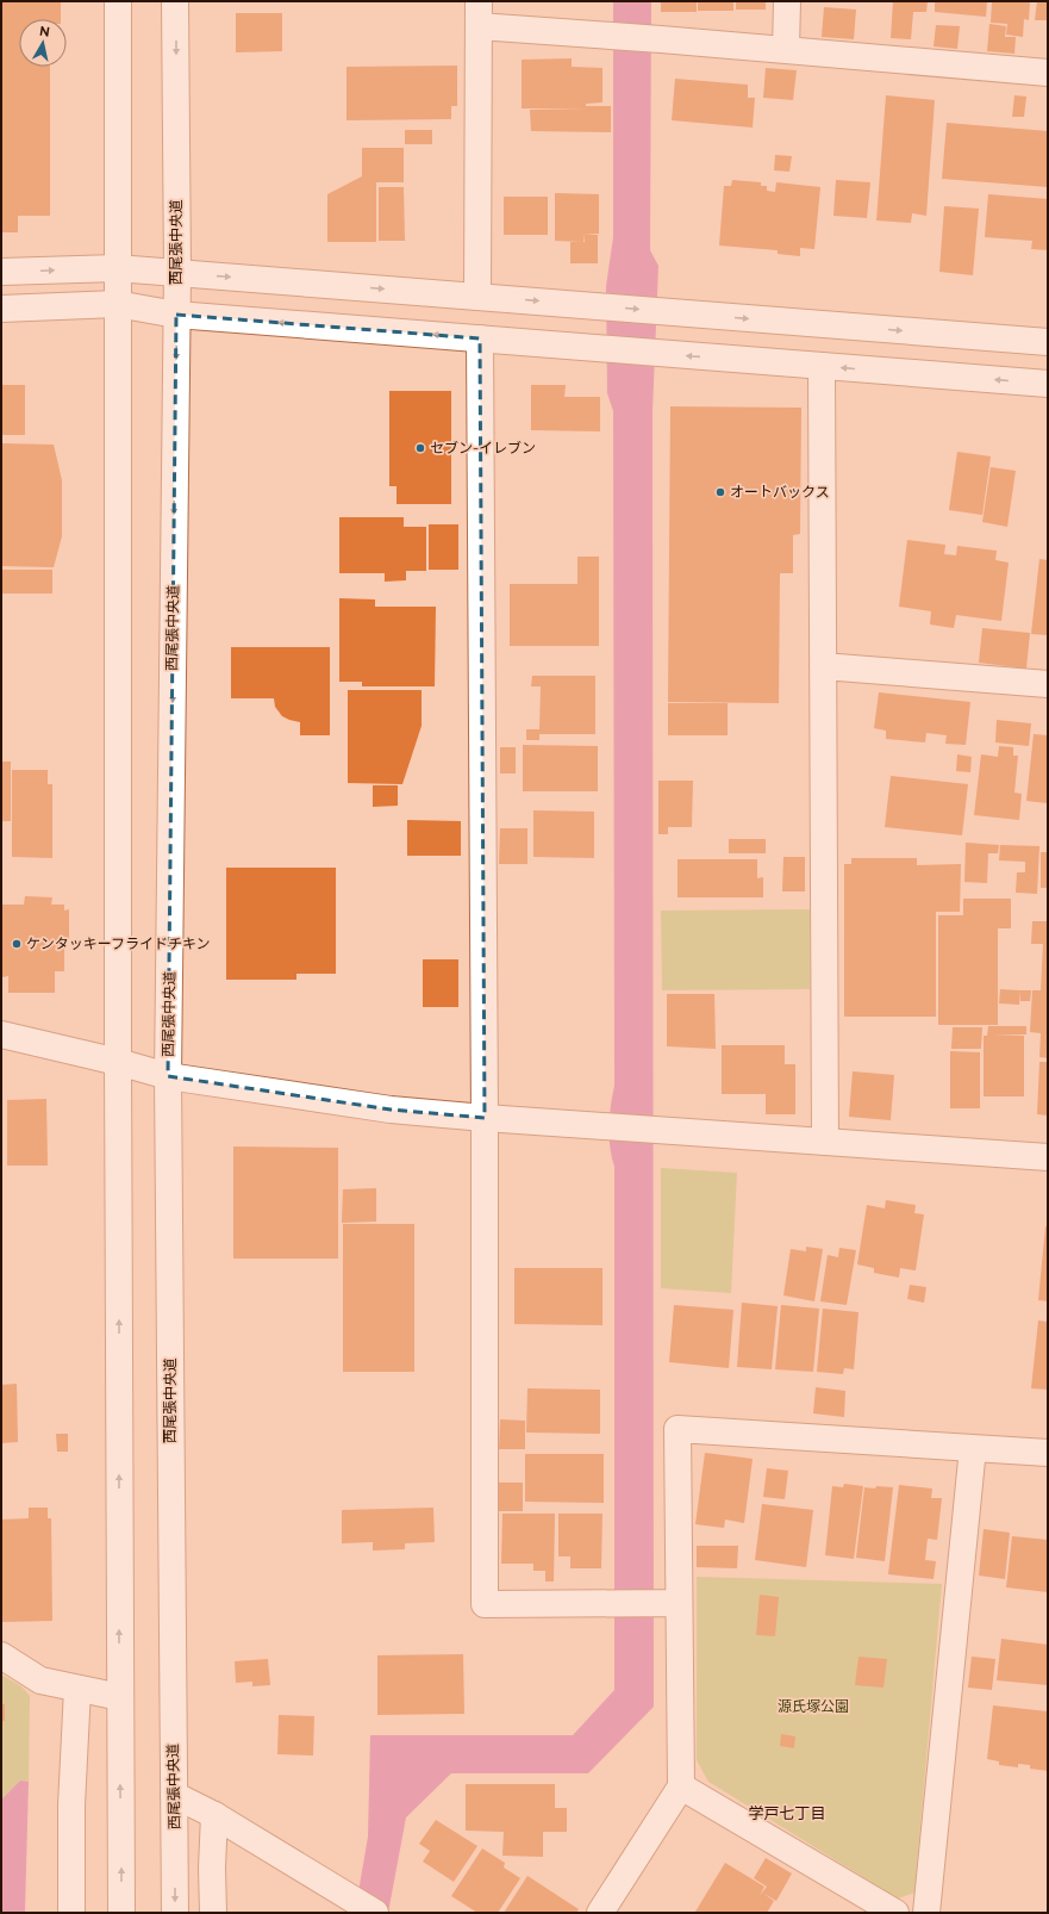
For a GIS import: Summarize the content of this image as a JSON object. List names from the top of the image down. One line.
{"streets":{"street":["西尾張中央道"]},"districts":["学戸七丁目"],"parks":["源氏塚公園"],"places":["セブン-イレブン","オートバックス","ケンタッキーフライドチキン"],"north":"top"}
